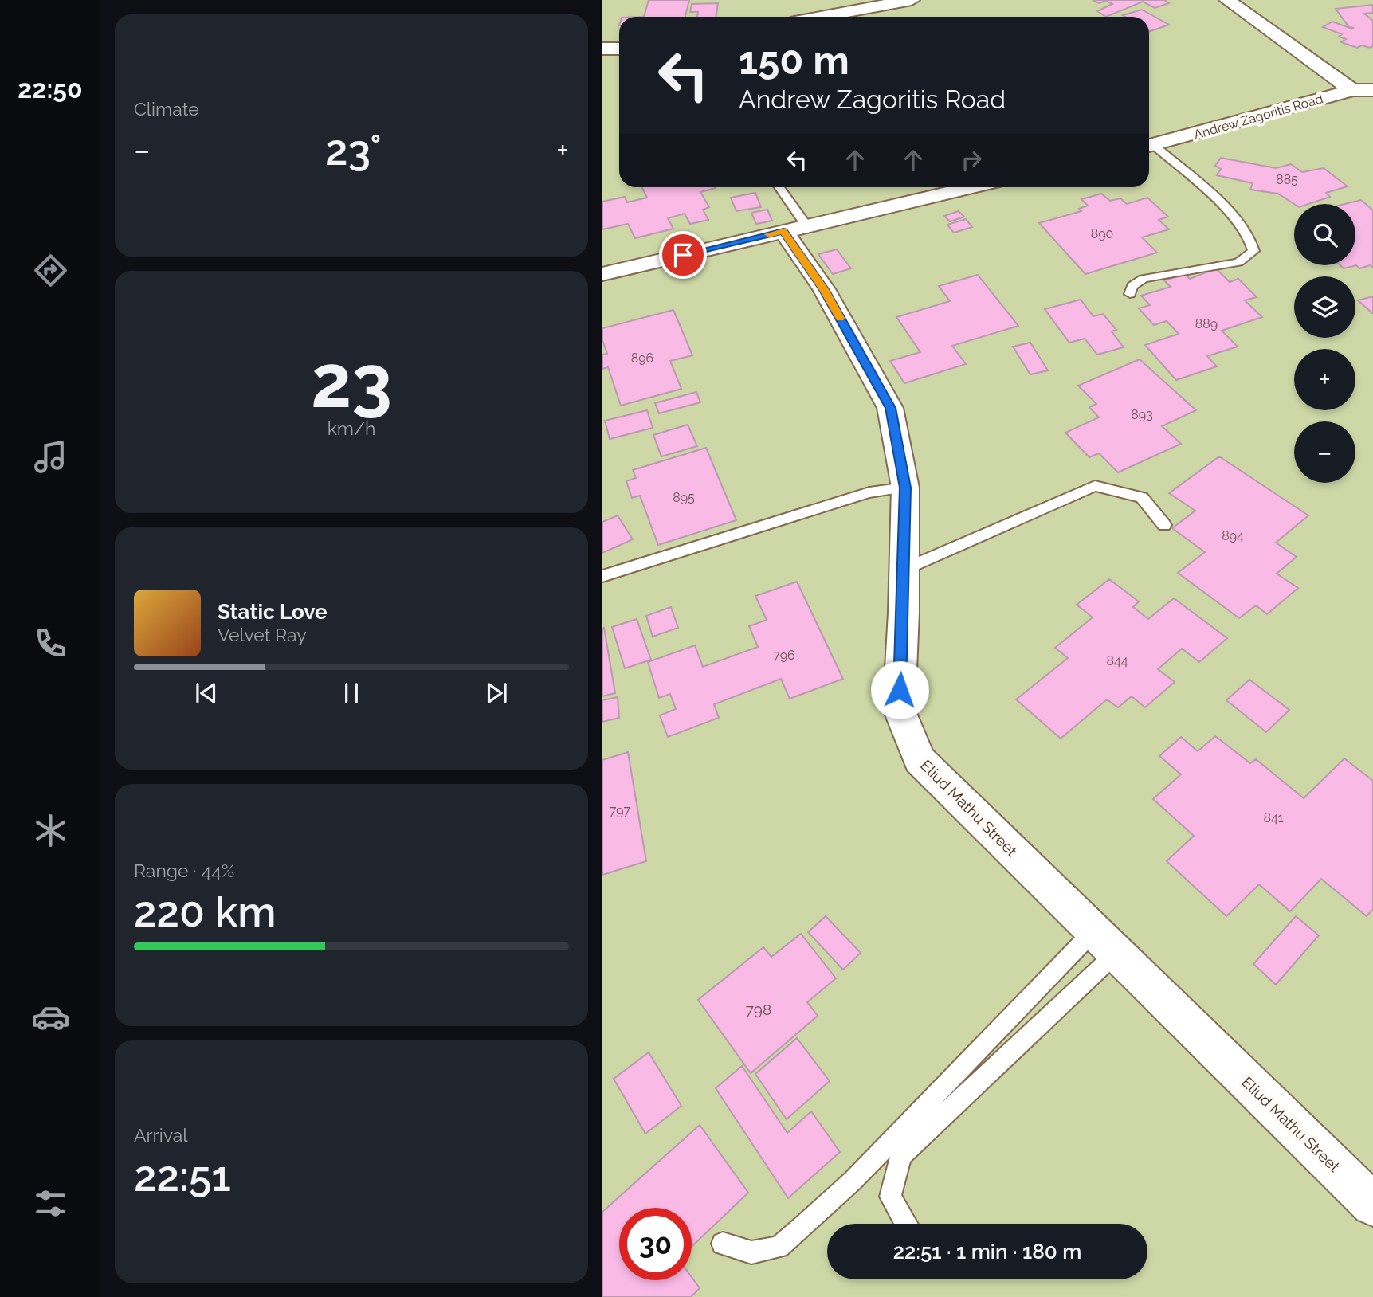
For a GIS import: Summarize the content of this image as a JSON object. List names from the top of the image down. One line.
{"streets":{"street":["Andrew Zagoritis Road","Eliud Mathu Street"]},"house_numbers":["885","890","889","896","893","895","894","796","844","797","841","798"],"page":{"tabs":"22:50","tile":["Climate",["23","km/h"],["Range · 44%","220 km"],["Arrival","22:51"]],"turn":["150 m","Andrew Zagoritis Road"],"heat":["−","23°","+"],"map_buttons":["+","−"],"song":["Static Love","Velvet Ray"],"limit":"30","trip":"22:51 · 1 min · 180 m"}}
